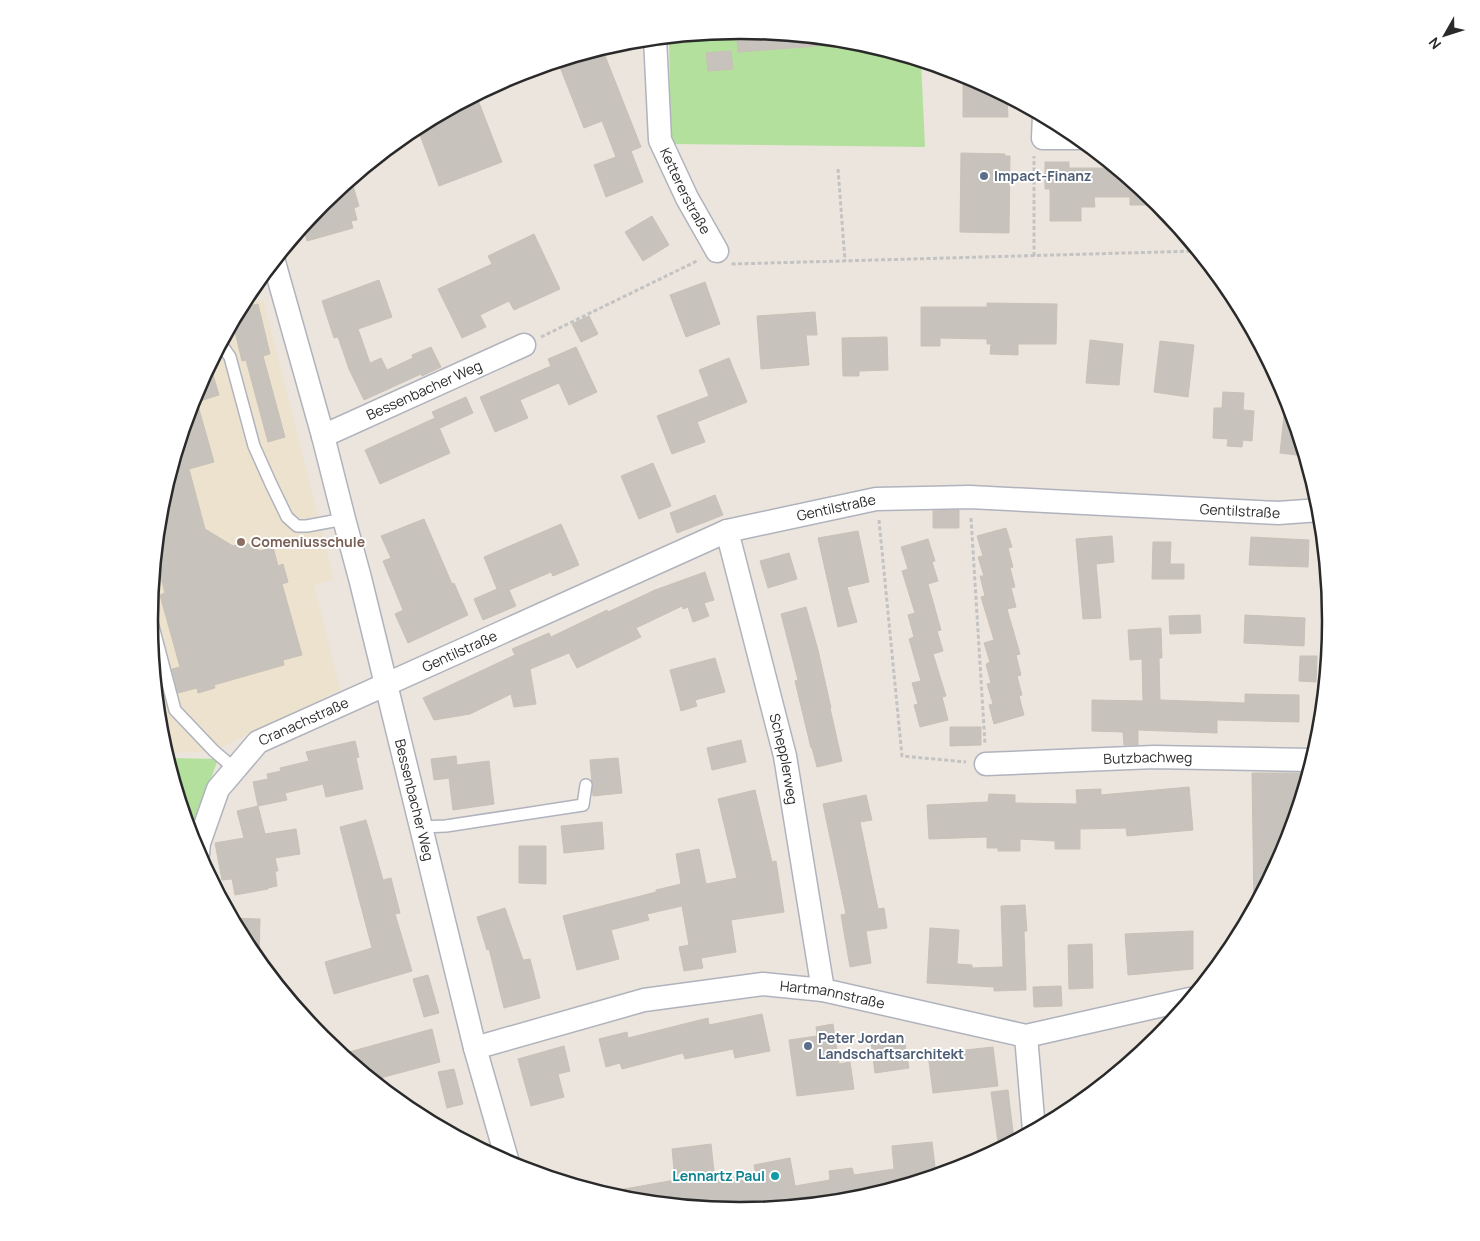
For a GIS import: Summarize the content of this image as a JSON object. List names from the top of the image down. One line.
{"streets":{"street":["Kettererstraße","Bessenbacher Weg","Gentilstraße","Cranachstraße","Schepplerweg","Butzbachweg","Hartmannstraße"]},"crossings":[["Bessenbacher Weg","Gentilstraße"],["Bessenbacher Weg","Cranachstraße"],["Bessenbacher Weg","Hartmannstraße"],["Gentilstraße","Cranachstraße"],["Gentilstraße","Schepplerweg"],["Schepplerweg","Hartmannstraße"]],"places":["Impact-Finanz","Comeniusschule","Peter Jordan Landschaftsarchitekt","Lennartz Paul"],"north":"bottom left"}
